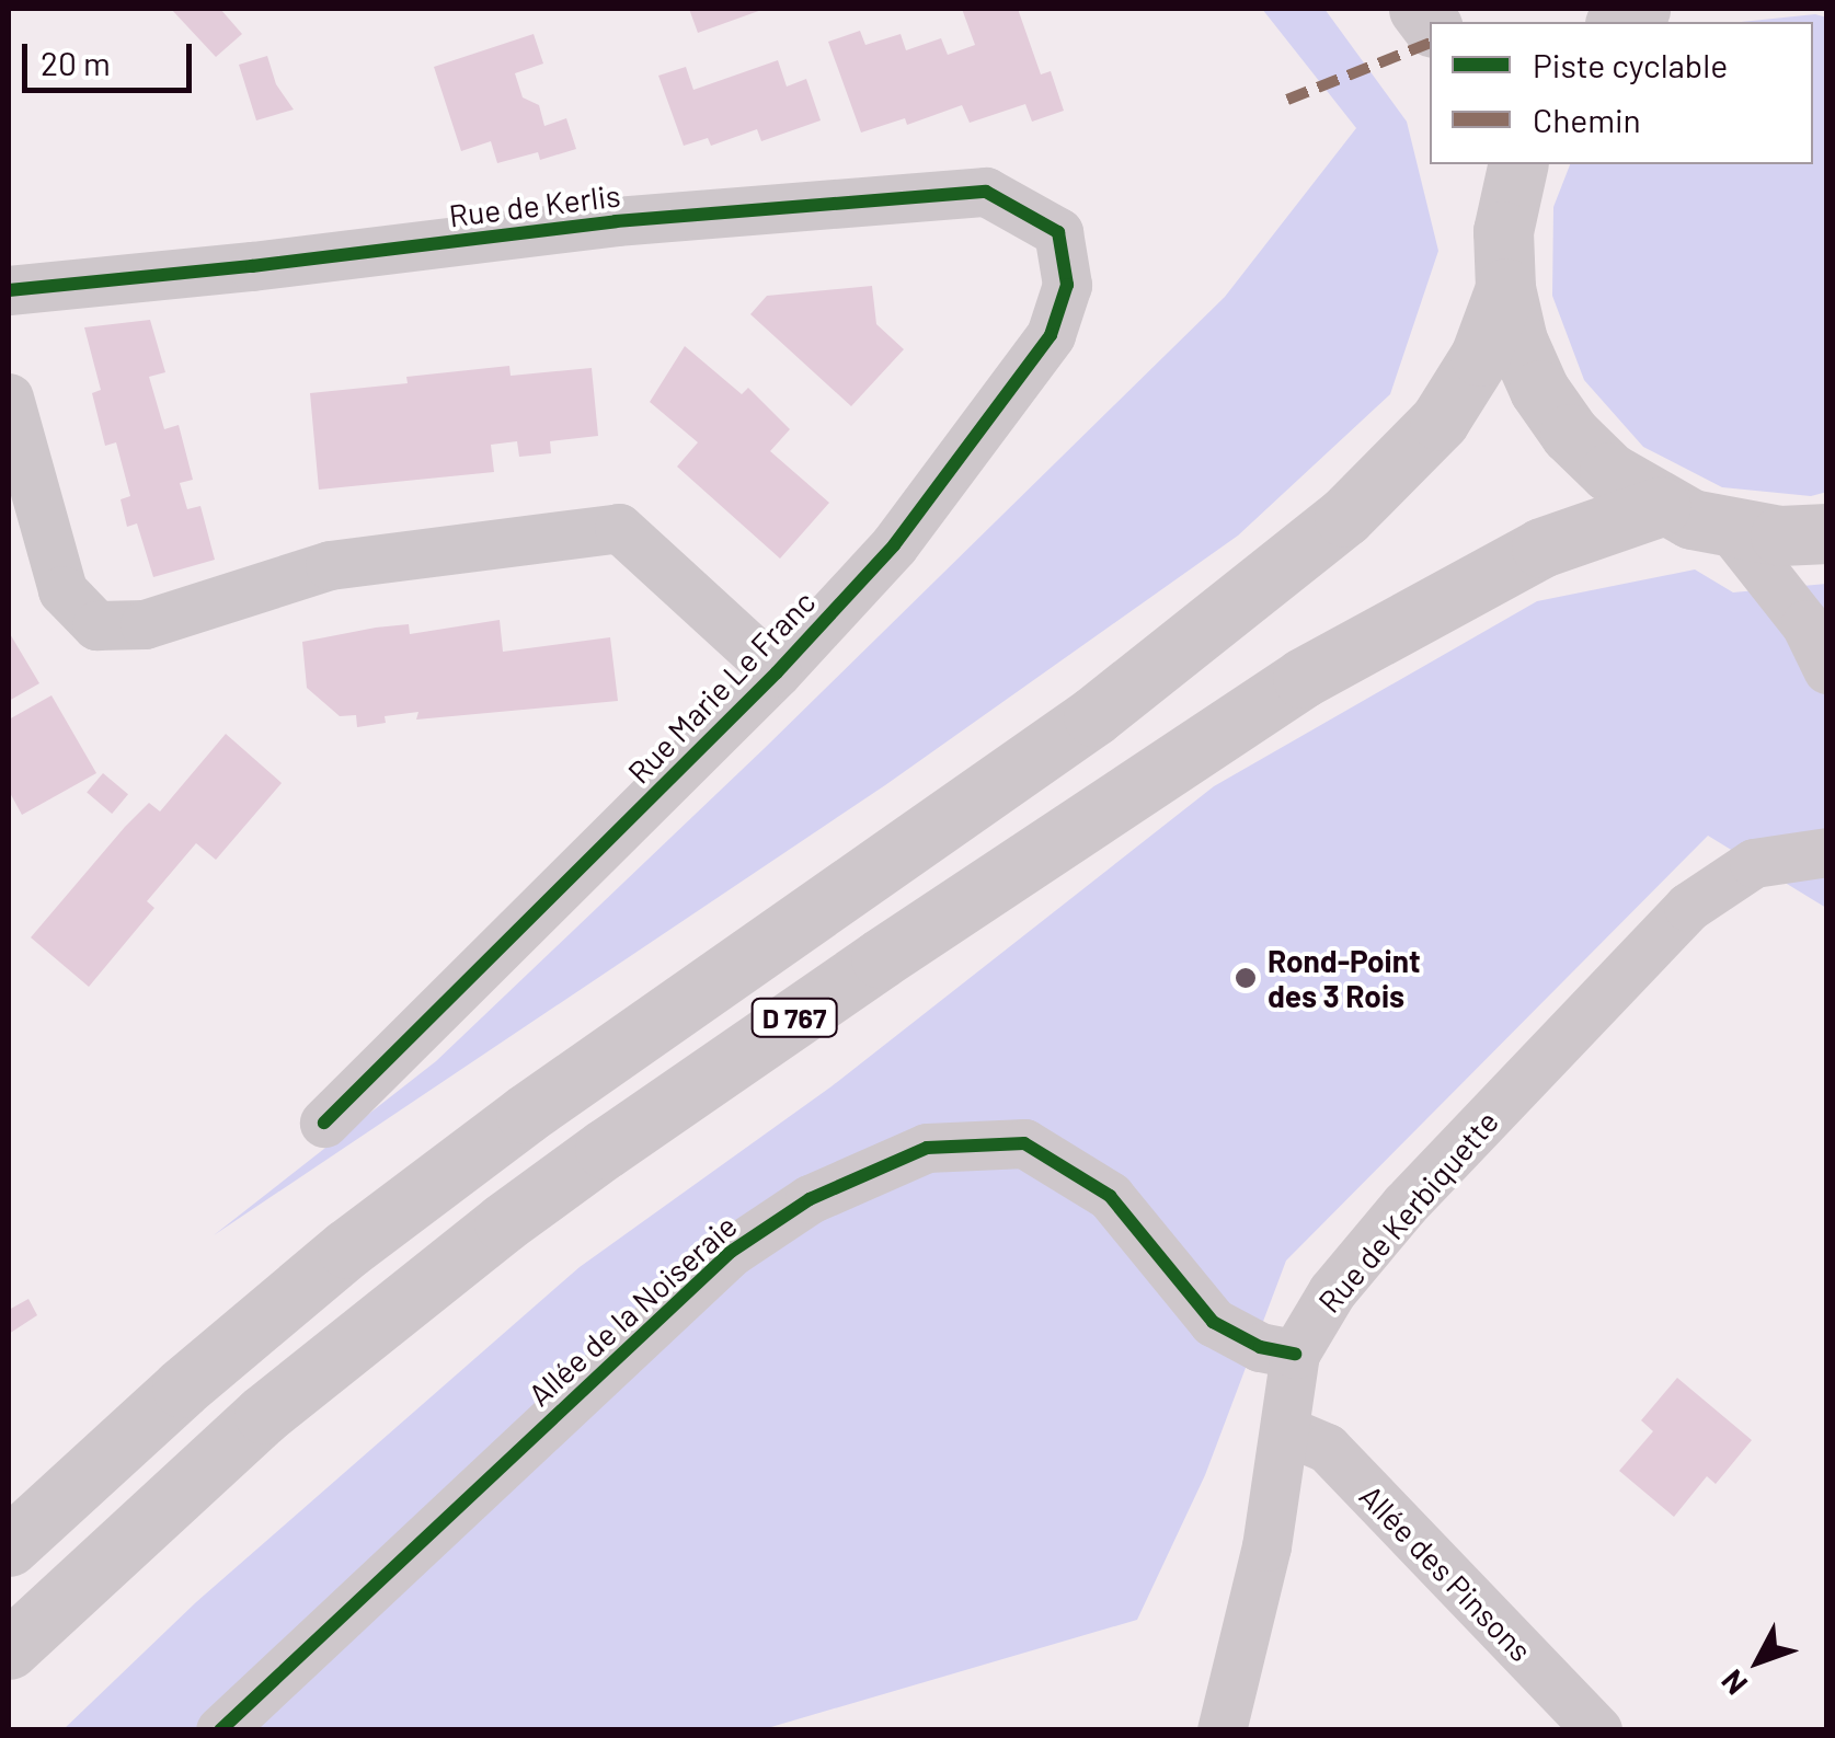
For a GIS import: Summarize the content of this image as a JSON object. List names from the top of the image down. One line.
{"streets":{"main road":["D 767"],"street":["Rue de Kerlis","Rue Marie Le Franc","Rue de Kerbiquette","Allée de la Noiseraie","Allée des Pinsons"]},"crossings":[["Rue de Kerlis","Rue Marie Le Franc"],["Rue de Kerbiquette","Allée de la Noiseraie"],["Rue de Kerbiquette","Allée des Pinsons"]],"places":["Rond-Point des 3 Rois"],"legend":["Piste cyclable","Chemin"],"scale_bar":"20 m","north":"bottom left"}
